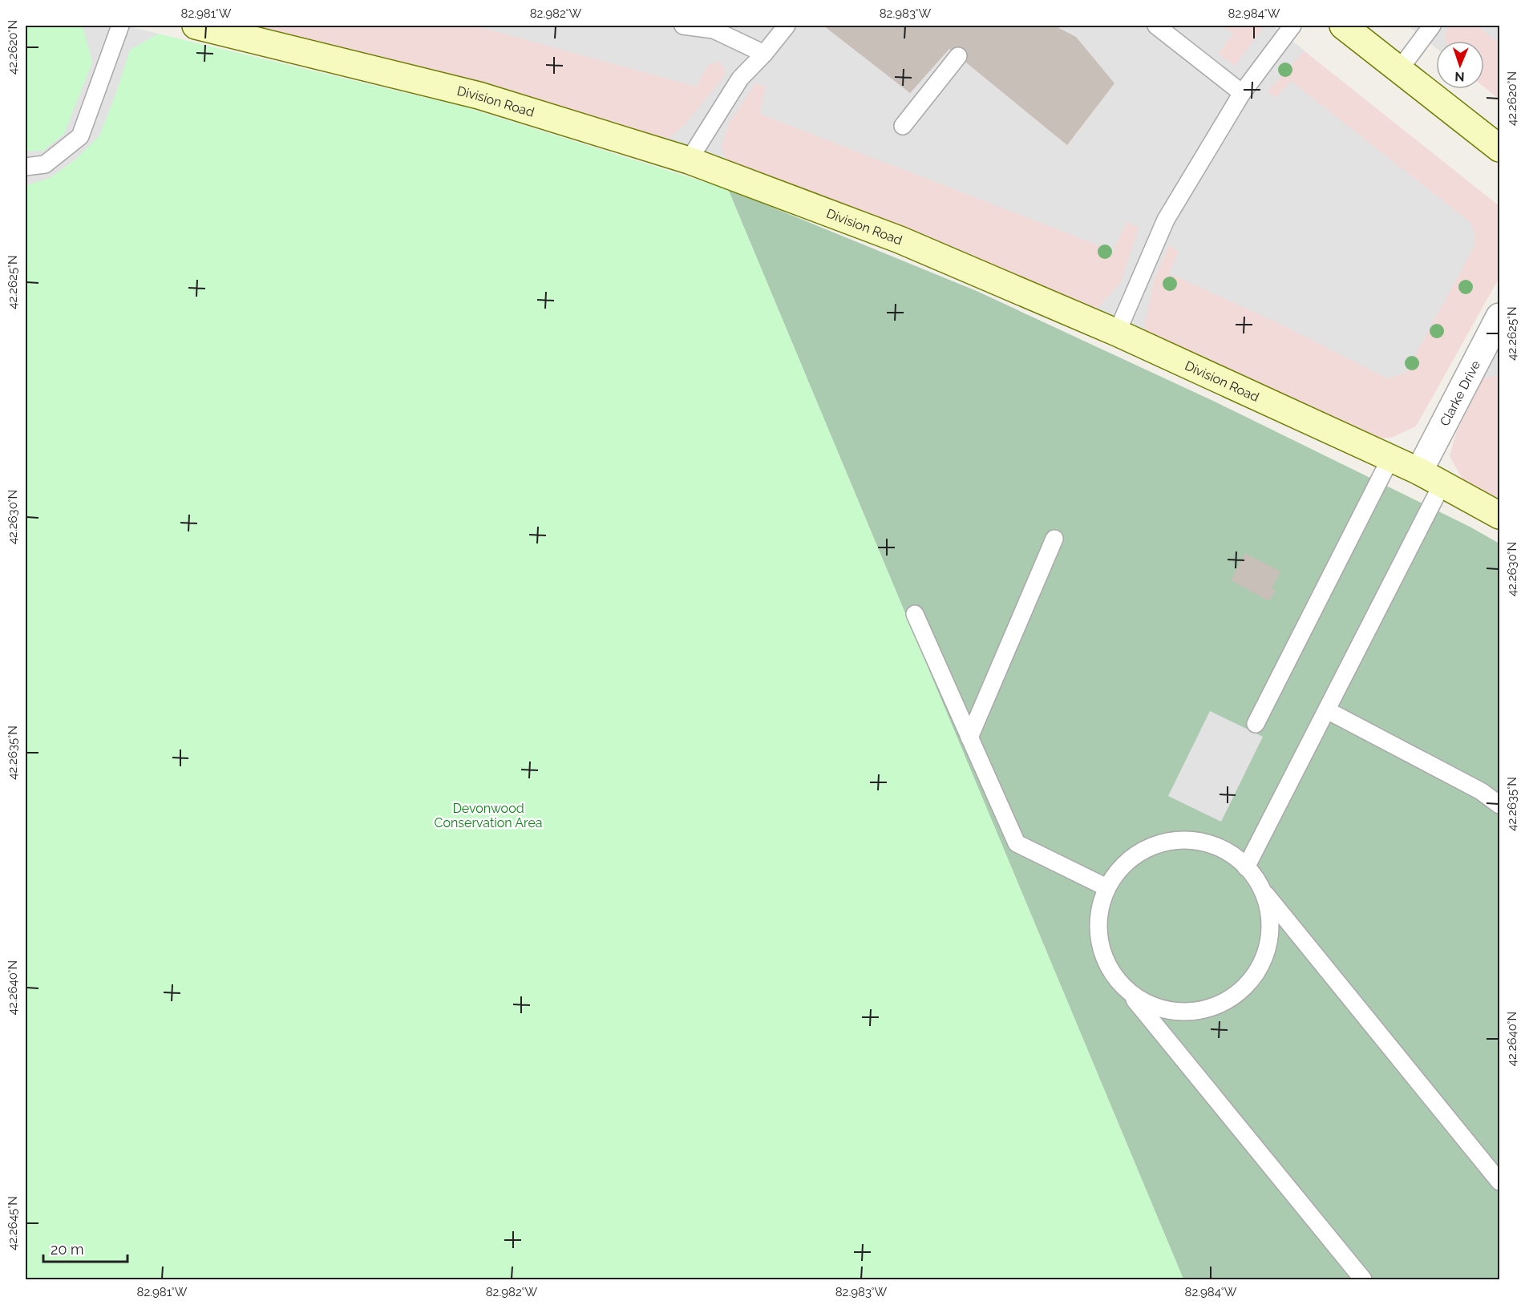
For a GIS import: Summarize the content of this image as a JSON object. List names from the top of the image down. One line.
{"streets":{"main road":["Division Road"],"street":["Clarke Drive"]},"crossings":[["Division Road","Clarke Drive"]],"parks":["Devonwood Conservation Area"],"scale_bar":"20 m","north":"bottom","coordinates":["82.981°W","82.982°W","82.983°W","82.984°W","42.2620°N","42.2625°N","42.2630°N","42.2635°N","42.2640°N","42.2645°N"]}
